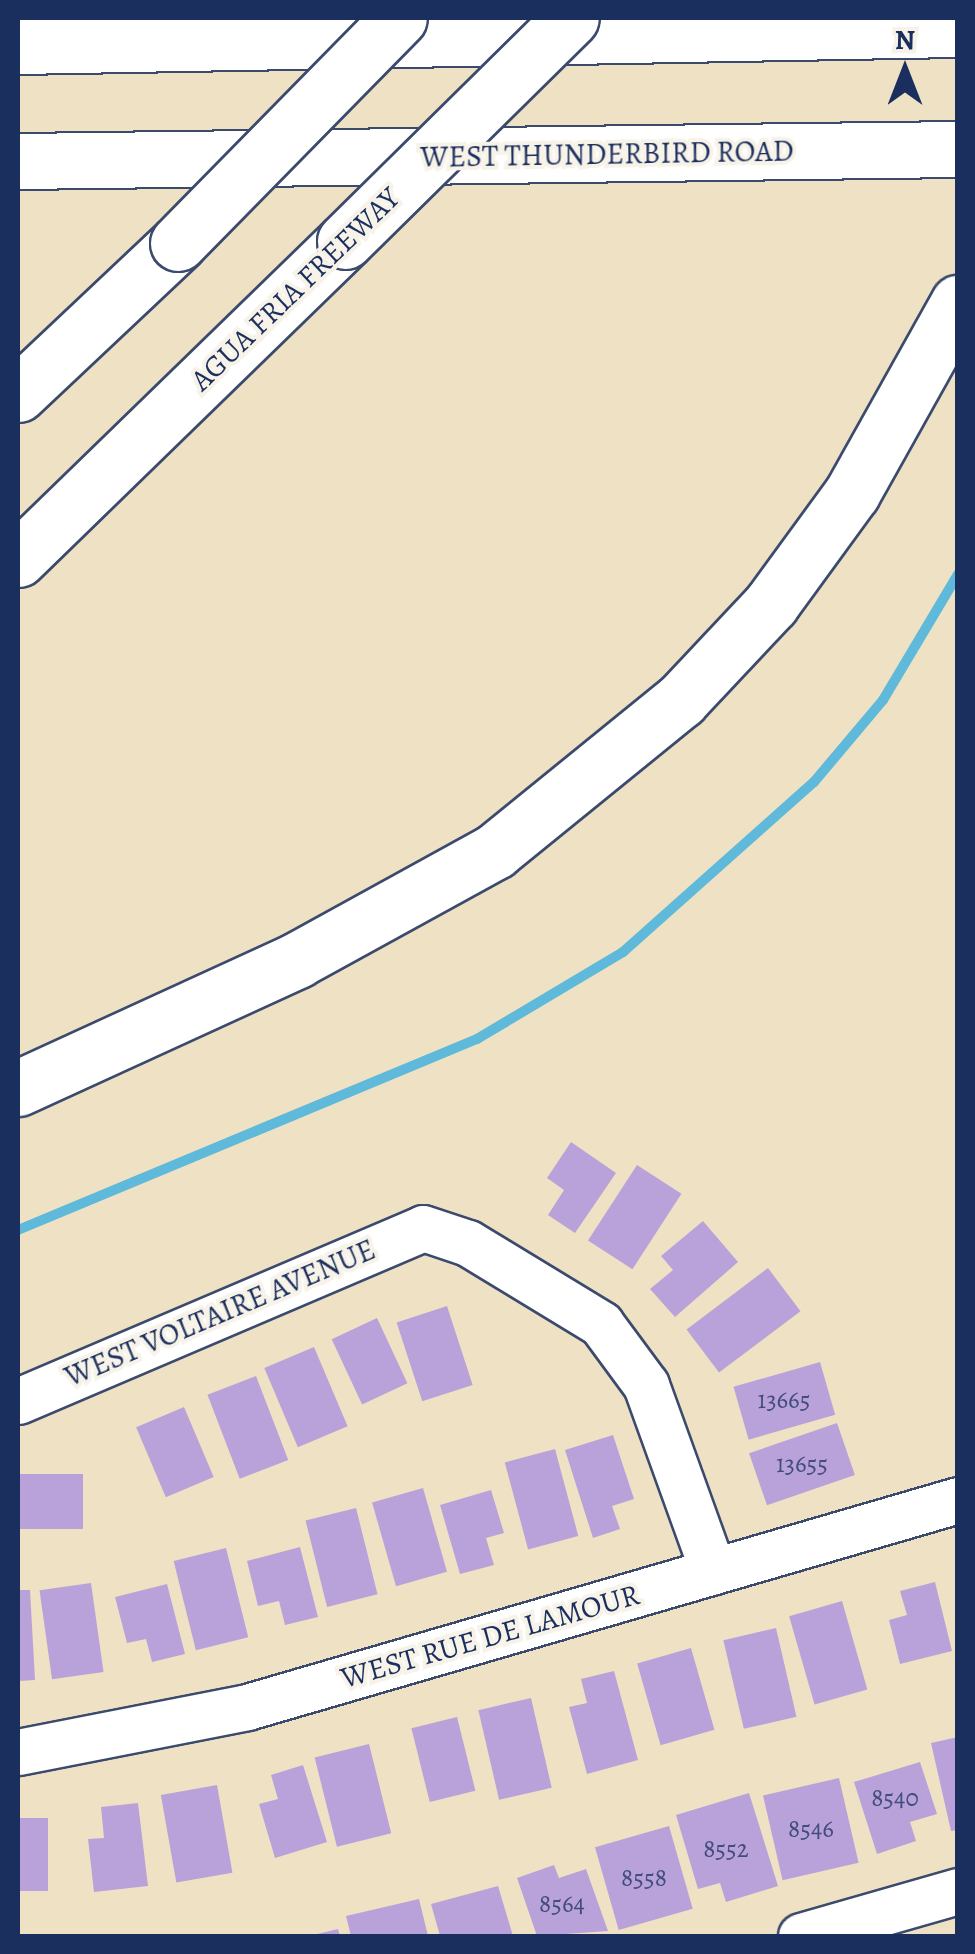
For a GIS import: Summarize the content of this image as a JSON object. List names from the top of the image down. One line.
{"streets":{"main road":["WEST THUNDERBIRD ROAD","AGUA FRIA FREEWAY"],"street":["WEST VOLTAIRE AVENUE","WEST RUE DE LAMOUR"]},"crossings":[["WEST VOLTAIRE AVENUE","WEST RUE DE LAMOUR"]],"house_numbers":["13665","13655","8540","8546","8552","8558","8564"],"north":"top"}
